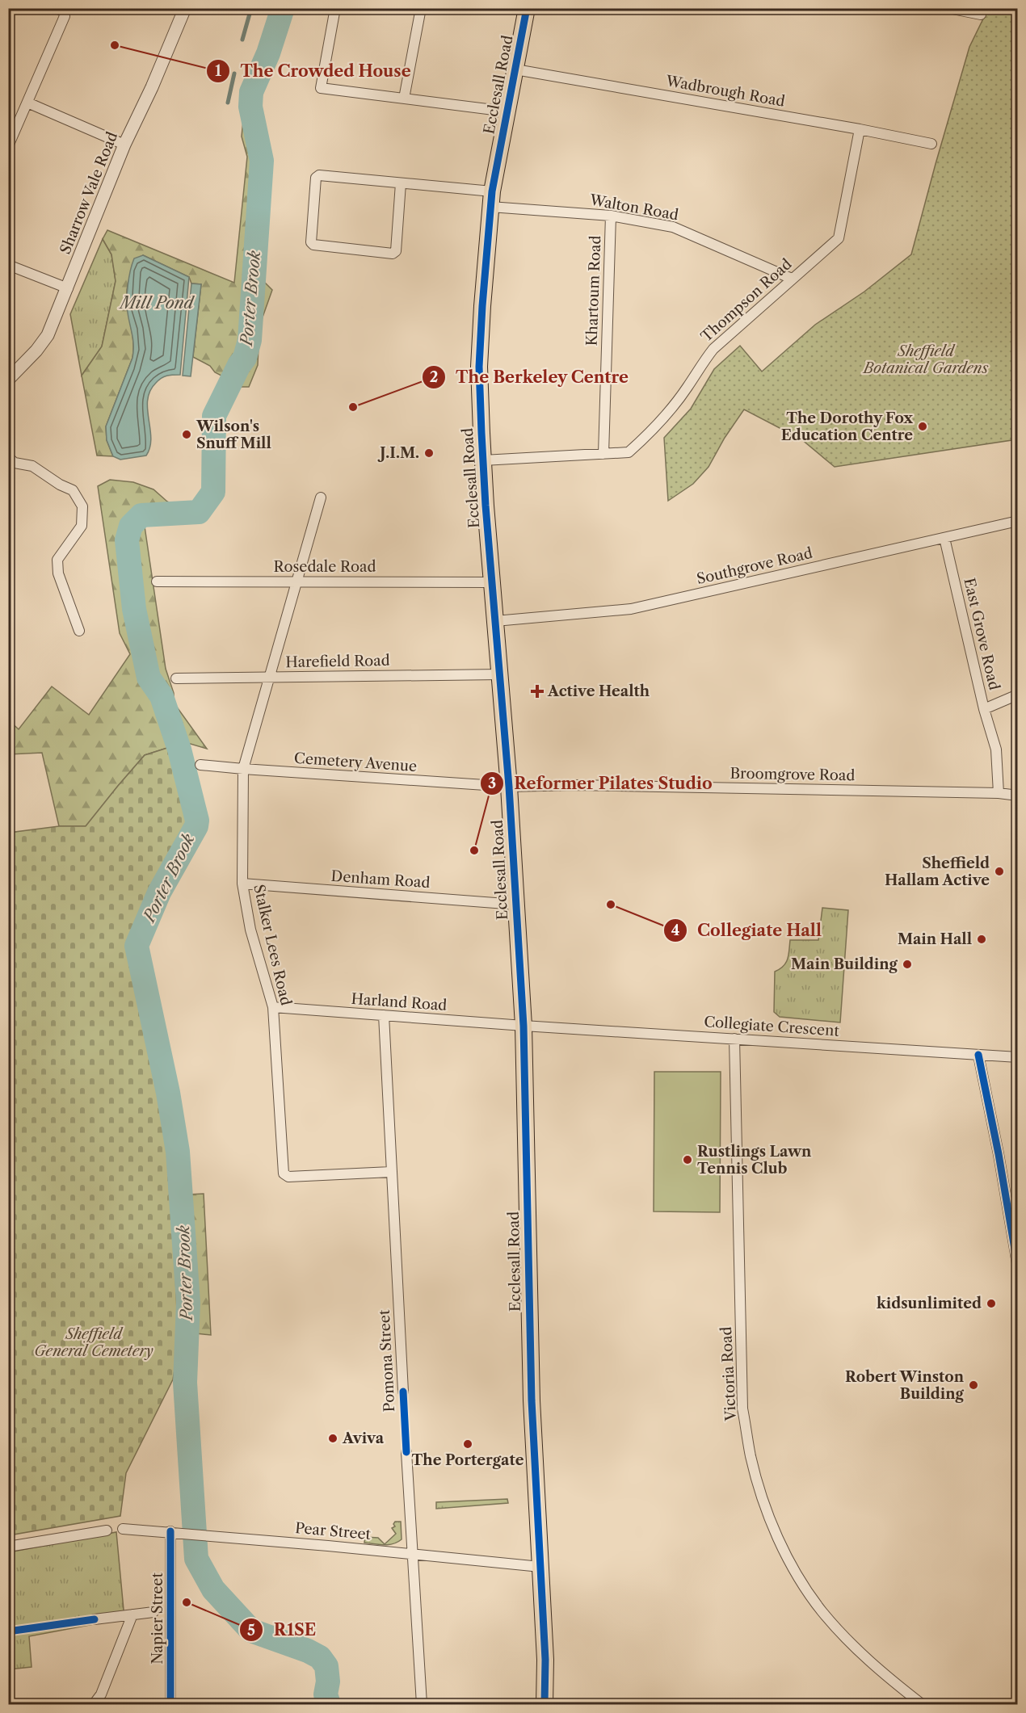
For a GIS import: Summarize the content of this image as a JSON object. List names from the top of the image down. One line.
{"streets":{"main road":["Ecclesall Road"],"street":["Wadbrough Road","Sharrow Vale Road","Walton Road","Khartoum Road","Thompson Road","Southgrove Road","Rosedale Road","East Grove Road","Harefield Road","Cemetery Avenue","Broomgrove Road","Denham Road","Stalker Lees Road","Harland Road","Collegiate Crescent","Pomona Street","Victoria Road","Pear Street","Napier Street"]},"crossings":[["Ecclesall Road","Wadbrough Road"],["Ecclesall Road","Walton Road"],["Ecclesall Road","Thompson Road"],["Ecclesall Road","Southgrove Road"],["Ecclesall Road","Rosedale Road"],["Ecclesall Road","Harefield Road"],["Ecclesall Road","Cemetery Avenue"],["Ecclesall Road","Broomgrove Road"],["Ecclesall Road","Denham Road"],["Ecclesall Road","Harland Road"],["Ecclesall Road","Collegiate Crescent"],["Ecclesall Road","Pear Street"],["Wadbrough Road","Thompson Road"],["Walton Road","Khartoum Road"],["Walton Road","Thompson Road"],["Khartoum Road","Thompson Road"],["Southgrove Road","East Grove Road"],["Rosedale Road","Stalker Lees Road"],["East Grove Road","Broomgrove Road"],["Harefield Road","Stalker Lees Road"],["Cemetery Avenue","Broomgrove Road"],["Cemetery Avenue","Stalker Lees Road"],["Denham Road","Stalker Lees Road"],["Stalker Lees Road","Harland Road"],["Stalker Lees Road","Pomona Street"],["Harland Road","Collegiate Crescent"],["Harland Road","Pomona Street"],["Collegiate Crescent","Victoria Road"],["Pear Street","Napier Street"]],"water":["Porter Brook","Mill Pond"],"parks":["Sheffield Botanical Gardens","Sheffield General Cemetery"],"places":{"other":["The Crowded House","The Berkeley Centre","The Dorothy Fox Education Centre","Wilson's Snuff Mill","J.I.M.","Reformer Pilates Studio","Sheffield Hallam Active","Collegiate Hall","Main Hall","Main Building","Rustlings Lawn Tennis Club","kidsunlimited","Robert Winston Building","Aviva","The Portergate","R1SE"],"health":["Active Health"]}}
